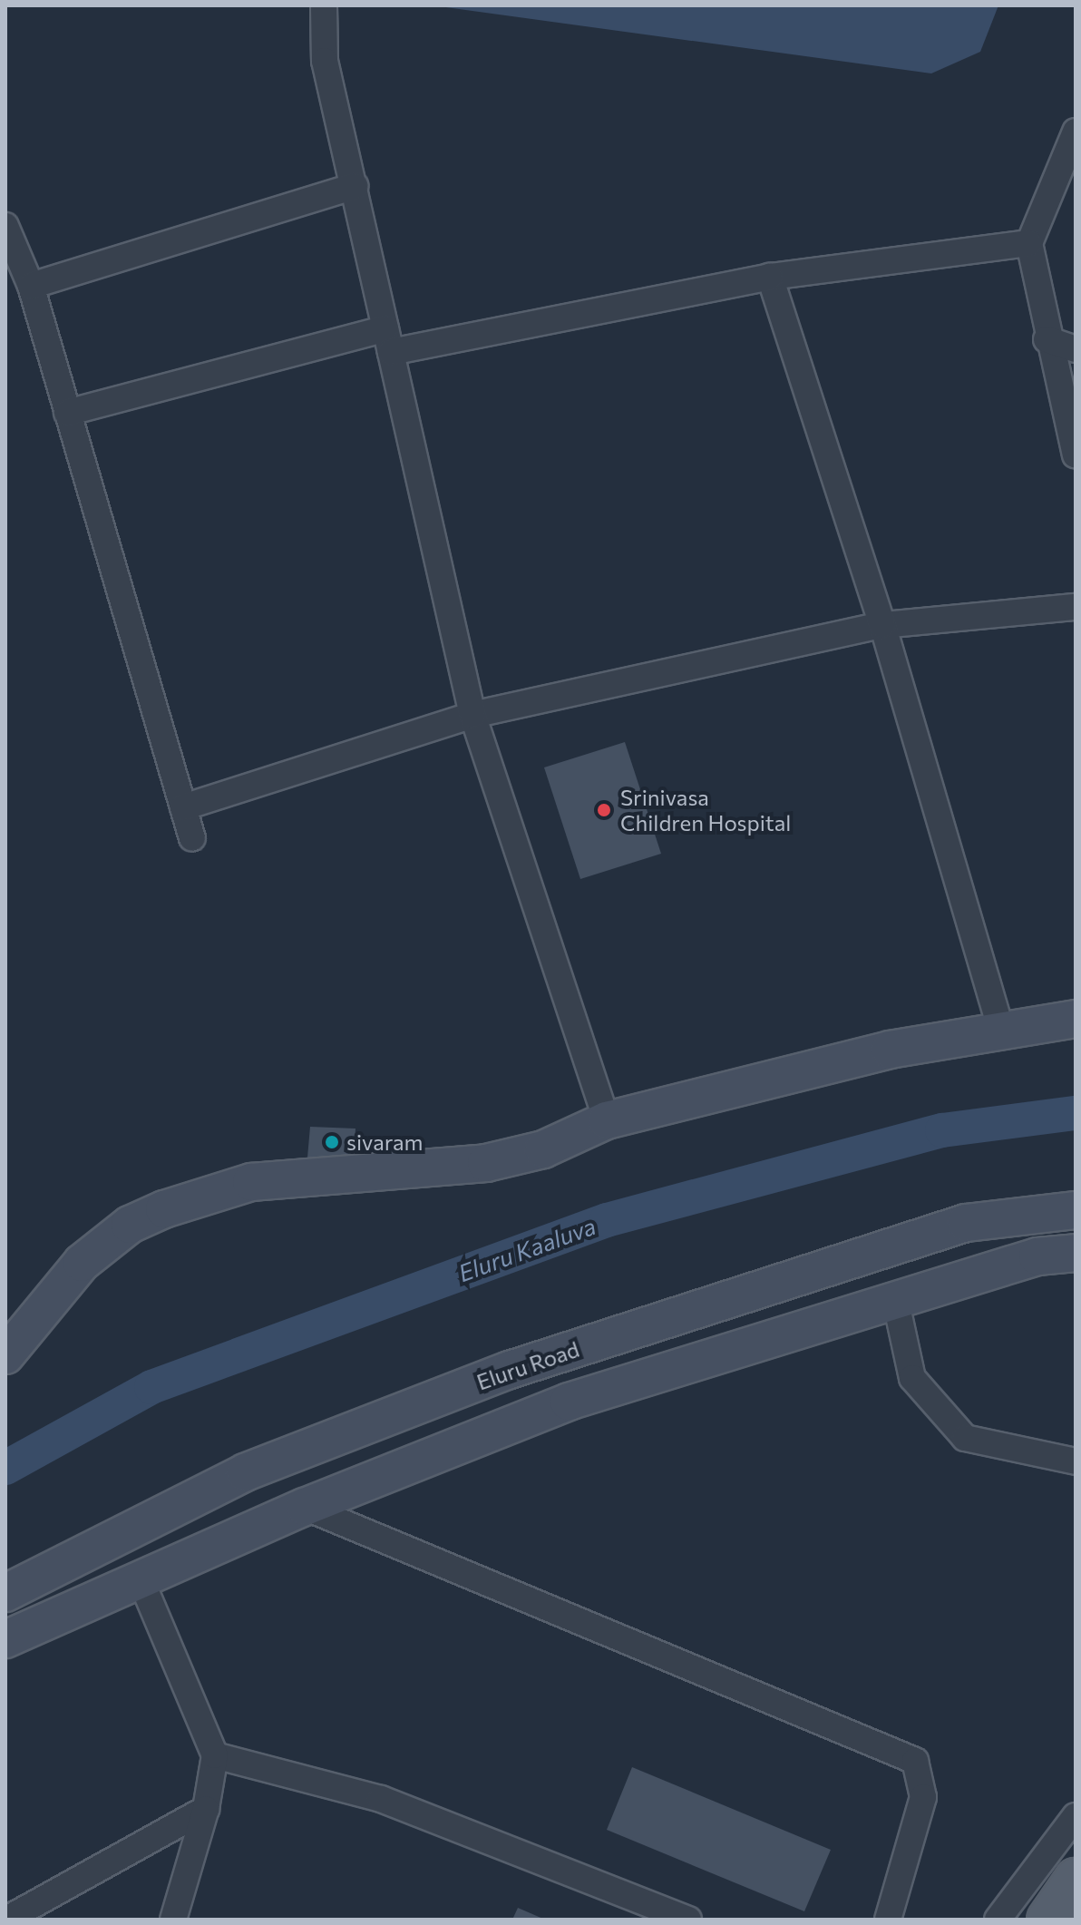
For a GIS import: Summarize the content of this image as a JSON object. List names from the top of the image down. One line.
{"streets":{"main road":["Eluru Road"]},"water":["Eluru Kaaluva"],"places":["Srinivasa Children Hospital","sivaram"]}
